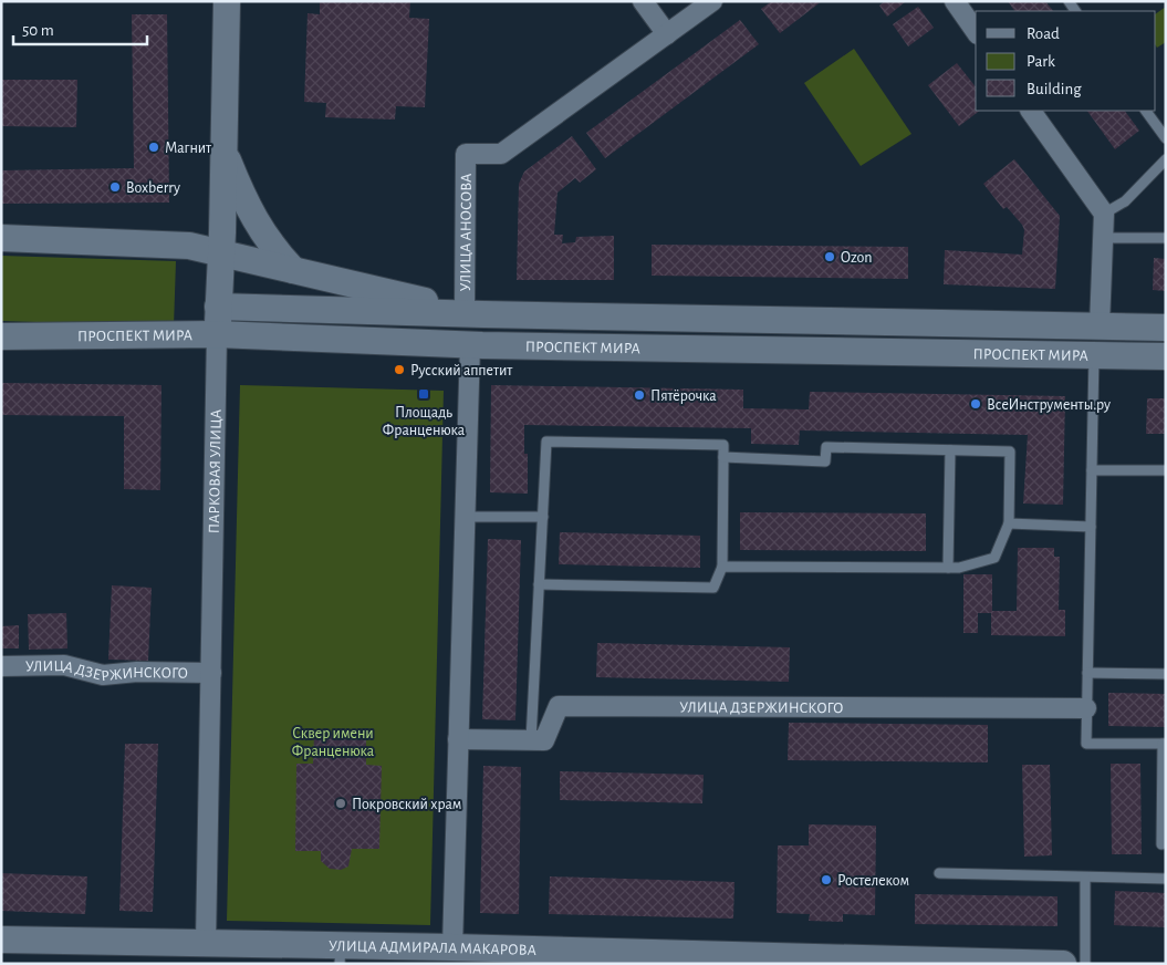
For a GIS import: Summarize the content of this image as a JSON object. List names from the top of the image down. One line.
{"streets":{"main road":["ПРОСПЕКТ МИРА","ПАРКОВАЯ УЛИЦА","УЛИЦА АДМИРАЛА МАКАРОВА"],"street":["УЛИЦА АНОСОВА","УЛИЦА ДЗЕРЖИНСКОГО"]},"crossings":[["УЛИЦА АНОСОВА","ПРОСПЕКТ МИРА"],["ПРОСПЕКТ МИРА","ПАРКОВАЯ УЛИЦА"],["ПАРКОВАЯ УЛИЦА","УЛИЦА ДЗЕРЖИНСКОГО"],["ПАРКОВАЯ УЛИЦА","УЛИЦА АДМИРАЛА МАКАРОВА"]],"parks":["Сквер имени Франценюка"],"places":{"other":["Магнит","Boxberry","Ozon","Русский аппетит","Пятёрочка","ВсеИнструменты.ру","Покровский храм","Ростелеком"],"transit":["Площадь Франценюка"]},"legend":["Road","Park","Building"],"scale_bar":"50 m"}
